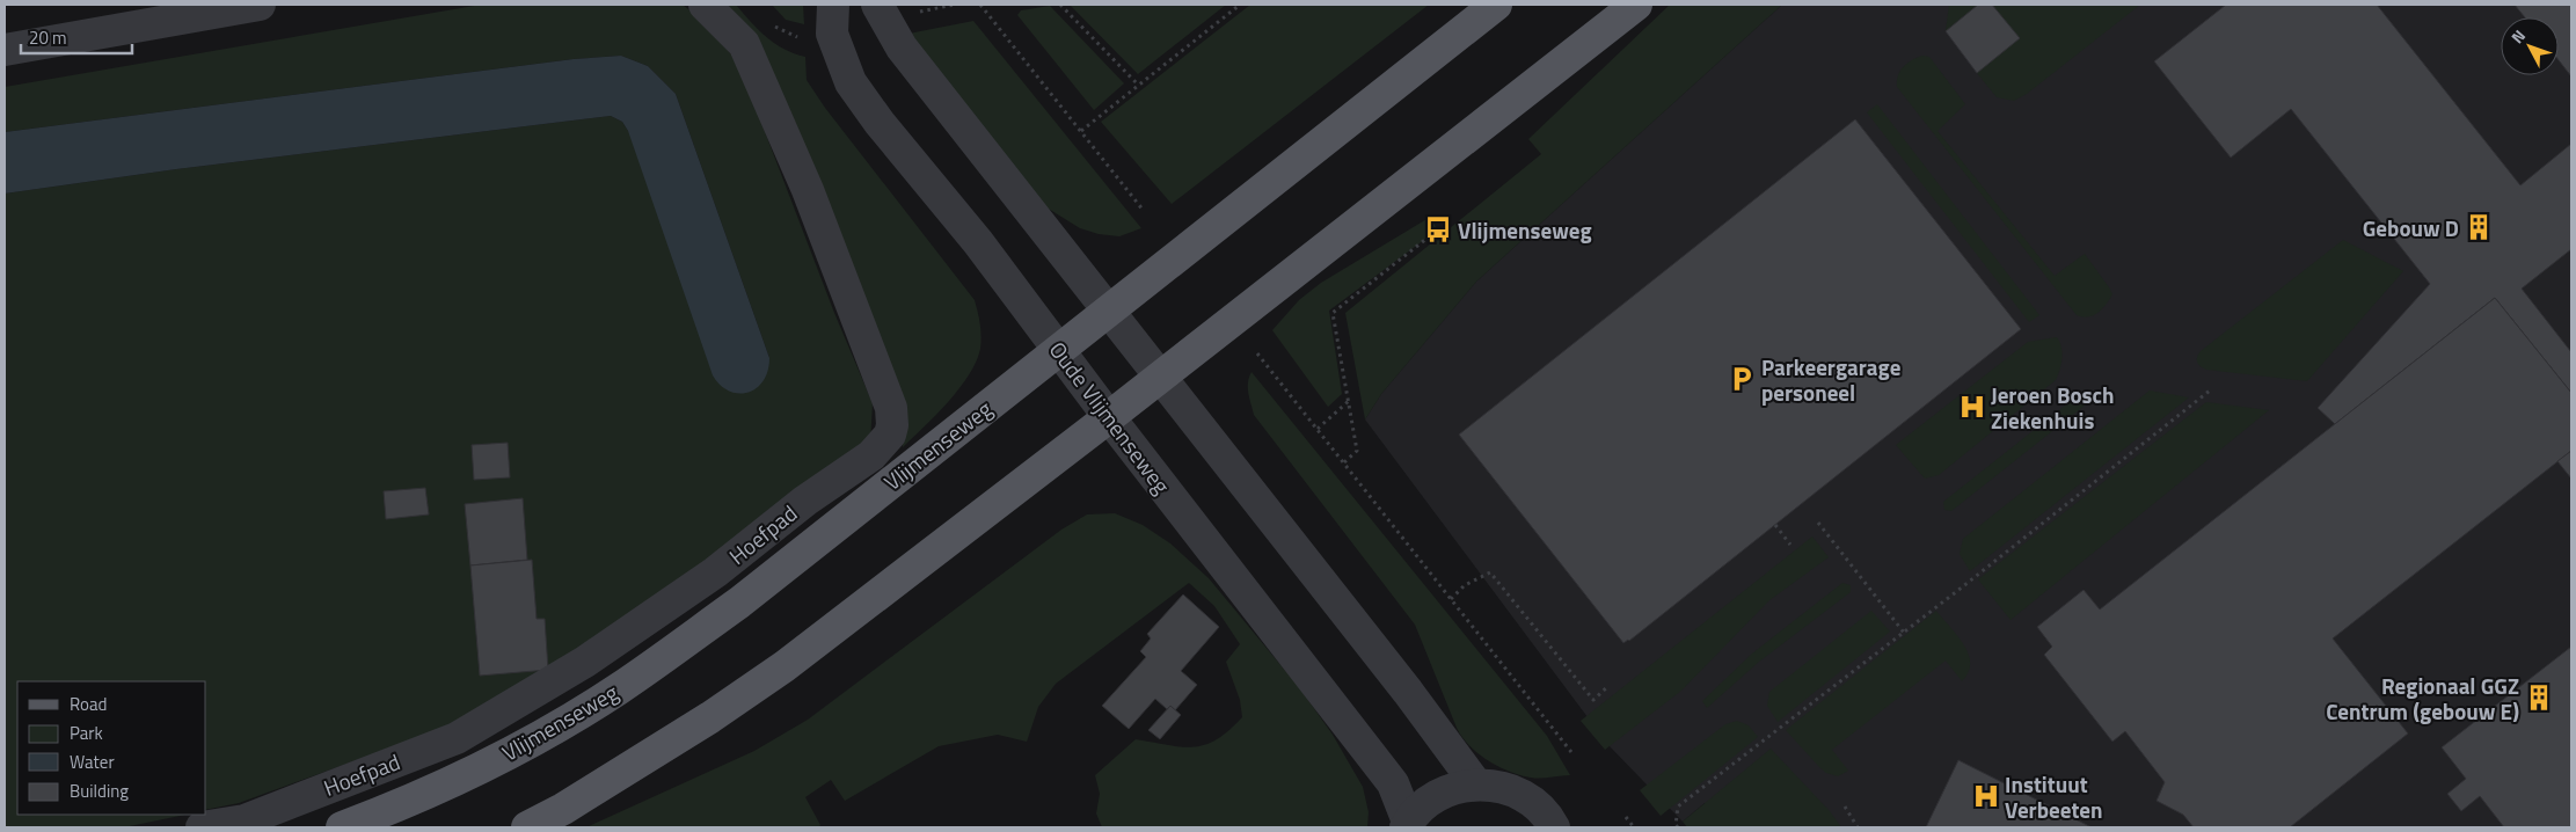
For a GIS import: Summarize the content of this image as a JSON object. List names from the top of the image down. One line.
{"streets":{"main road":["Vlijmenseweg"],"street":["Oude Vlijmenseweg","Hoefpad"]},"crossings":[["Oude Vlijmenseweg","Vlijmenseweg"]],"places":{"building":["Gebouw D","Regionaal GGZ Centrum (gebouw E)"],"bus stop":["Vlijmenseweg"],"parking":["Parkeergarage personeel"],"hospital":["Jeroen Bosch Ziekenhuis","Instituut Verbeeten"]},"legend":["Road","Park","Water","Building"],"scale_bar":"20 m","north":"top left"}
